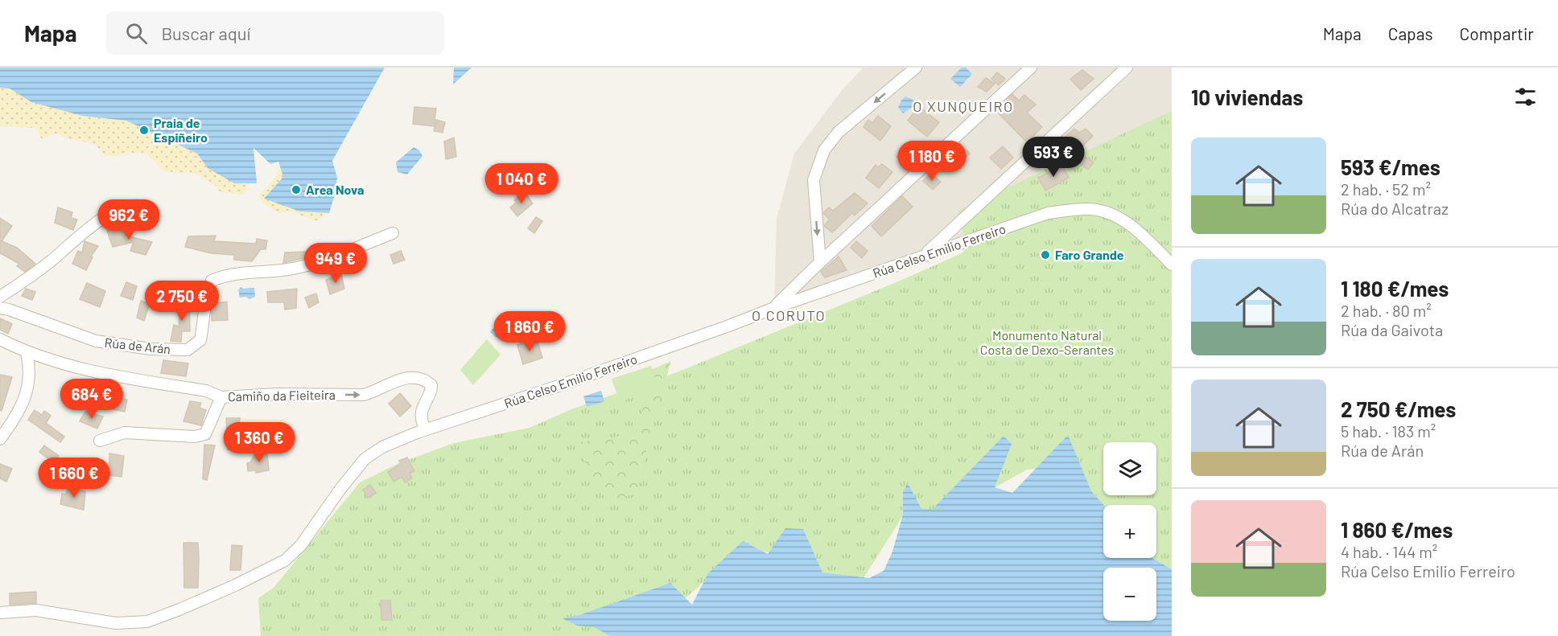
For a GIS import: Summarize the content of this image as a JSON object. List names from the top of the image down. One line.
{"streets":{"street":["Rúa Celso Emilio Ferreiro","Rúa de Arán","Camiño da Fieiteira"]},"crossings":[["Rúa Celso Emilio Ferreiro","Camiño da Fieiteira"]],"districts":["O XUNQUEIRO","O CORUTO"],"parks":["Monumento Natural Costa de Dexo-Serantes"],"places":["Praia de Espiñeiro","Area Nova","Faro Grande"],"page":{"header":"Mapa","search":"Buscar aquí","nav":["Mapa","Capas","Compartir"],"heading":"10 viviendas","list":[{"name":"593 €/mes","note":"2 hab. · 52 m² · Rúa do Alcatraz"},{"name":"1 180 €/mes","note":"2 hab. · 80 m² · Rúa da Gaivota"},{"name":"2 750 €/mes","note":"5 hab. · 183 m² · Rúa de Arán"},{"name":"1 860 €/mes","note":"4 hab. · 144 m² · Rúa Celso Emilio Ferreiro"}],"price":["593 €","1 180 €","1 040 €","962 €","949 €","2 750 €","1 860 €","684 €","1 360 €","1 660 €"],"map_buttons":["+","−"]}}
